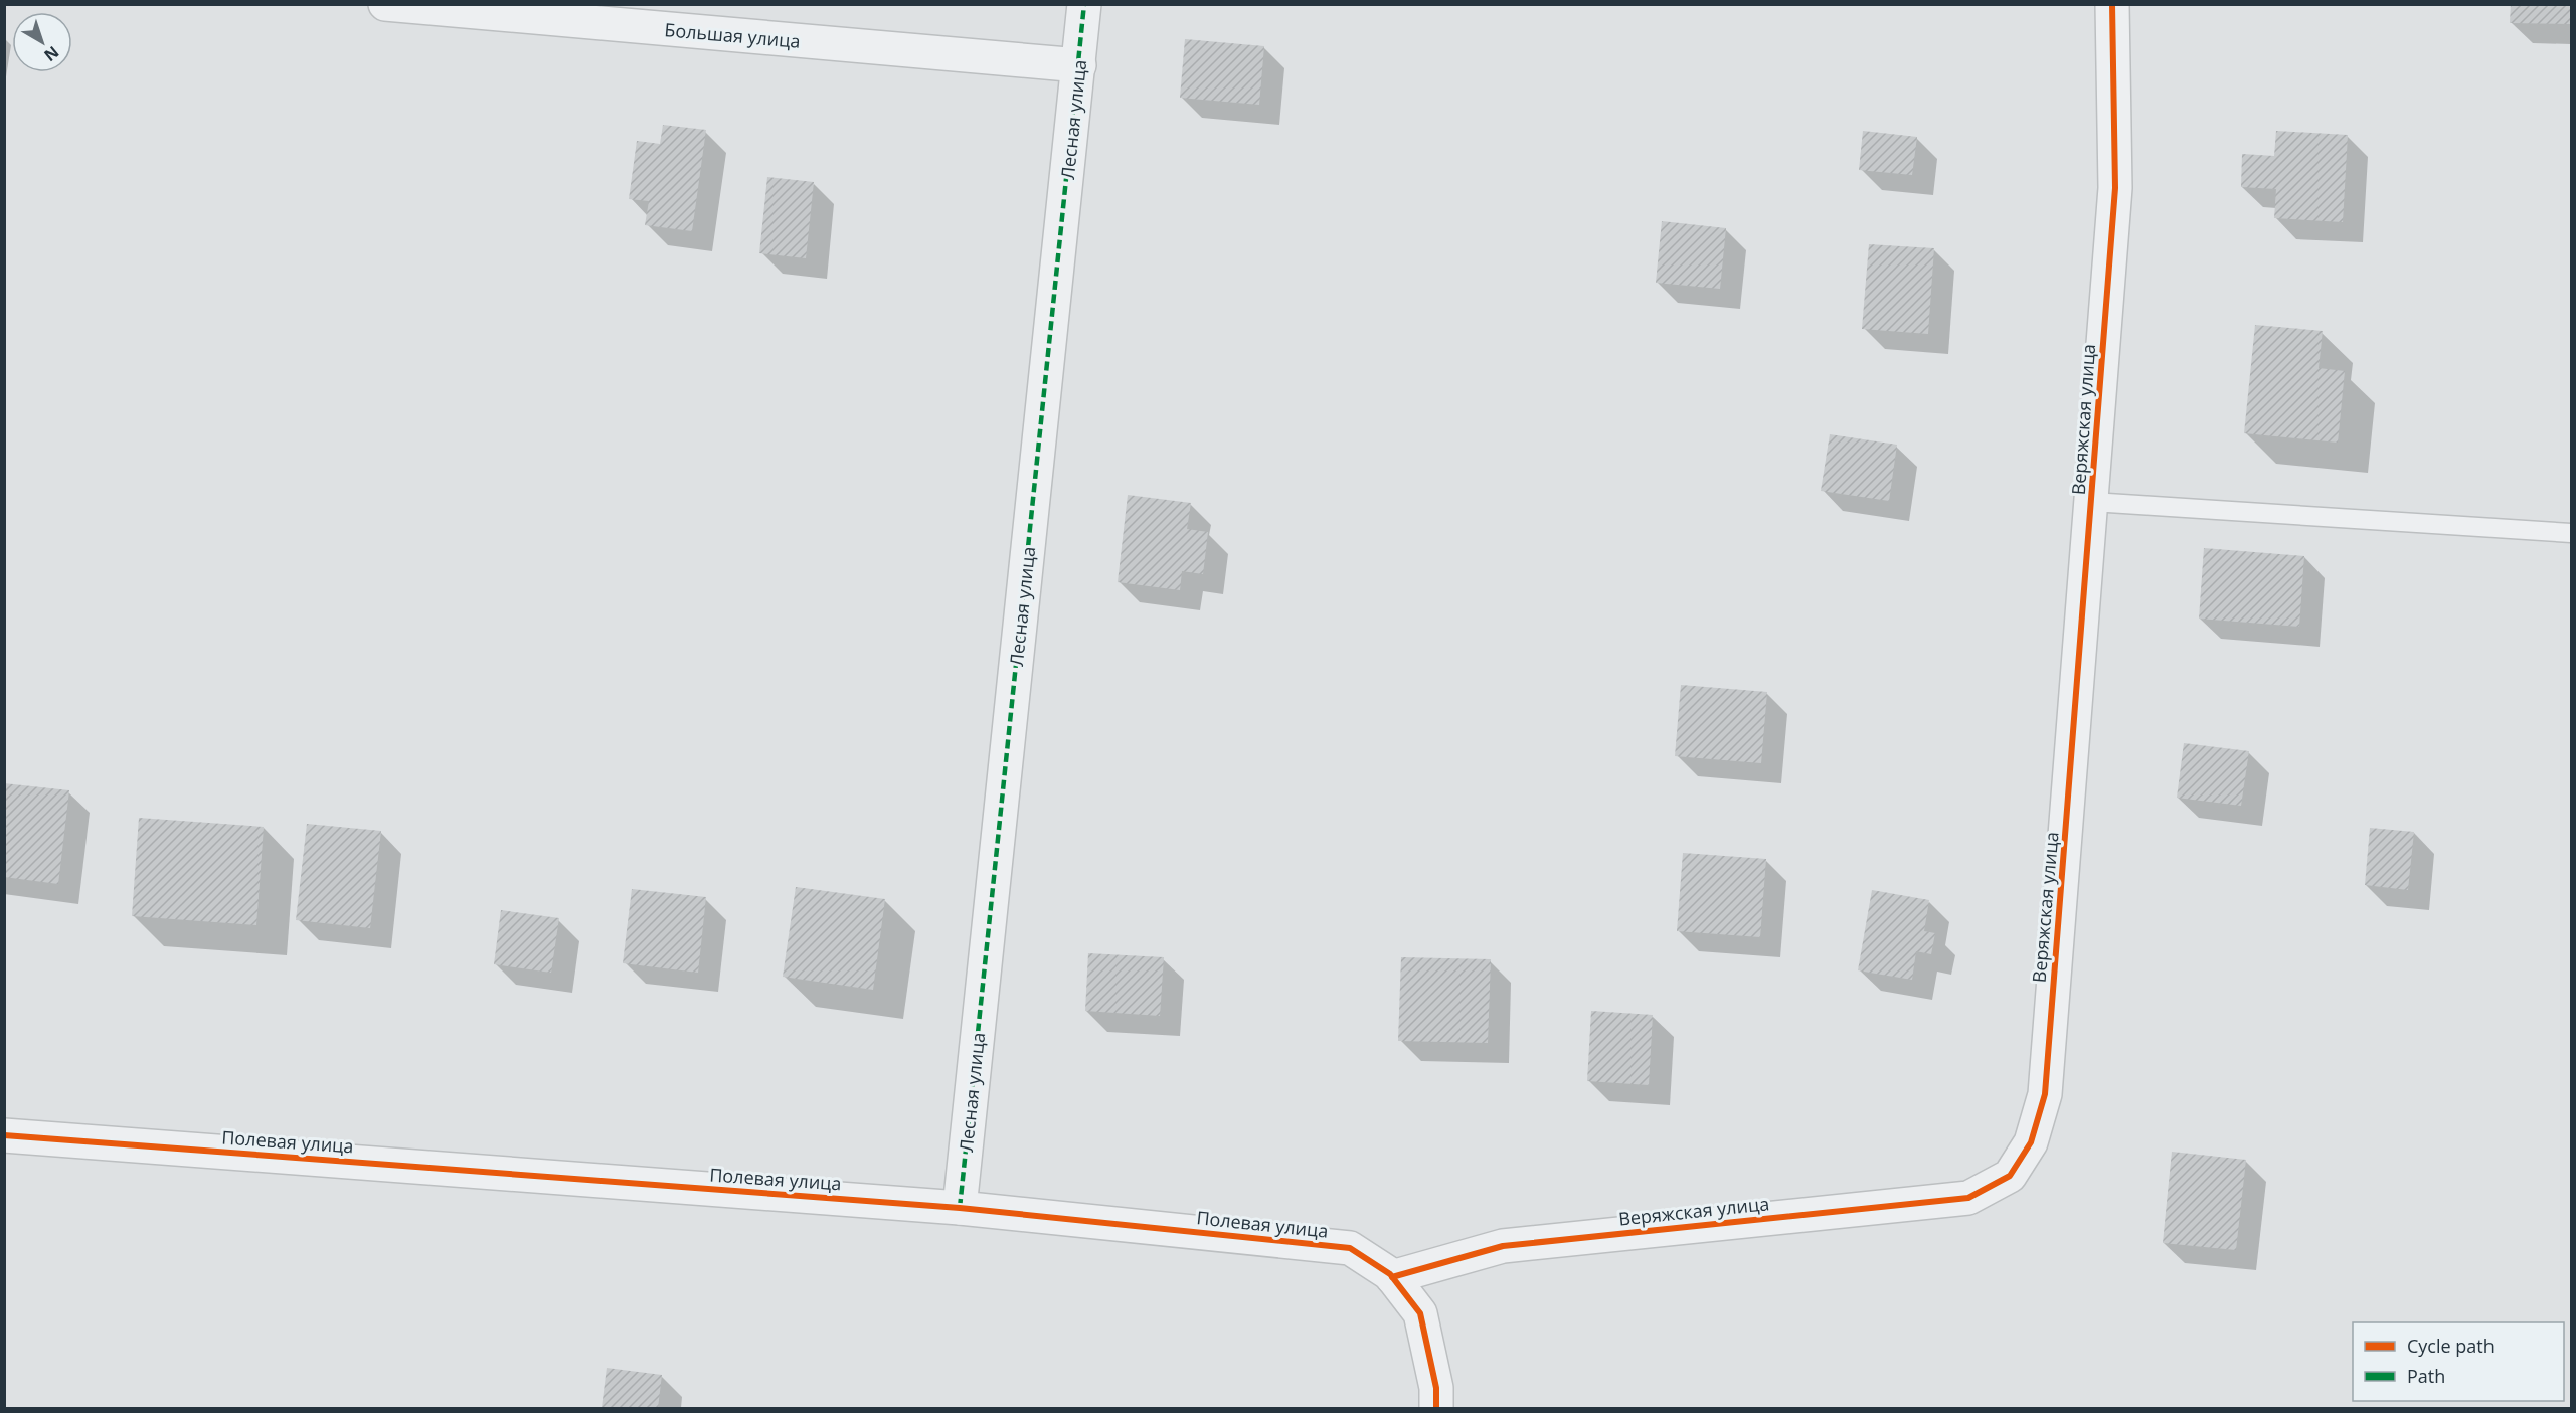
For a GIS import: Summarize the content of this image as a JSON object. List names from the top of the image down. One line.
{"streets":{"street":["Большая улица","Лесная улица","Веряжская улица","Полевая улица"]},"crossings":[["Большая улица","Лесная улица"],["Лесная улица","Полевая улица"],["Веряжская улица","Полевая улица"]],"legend":["Cycle path","Path"],"north":"bottom right"}
